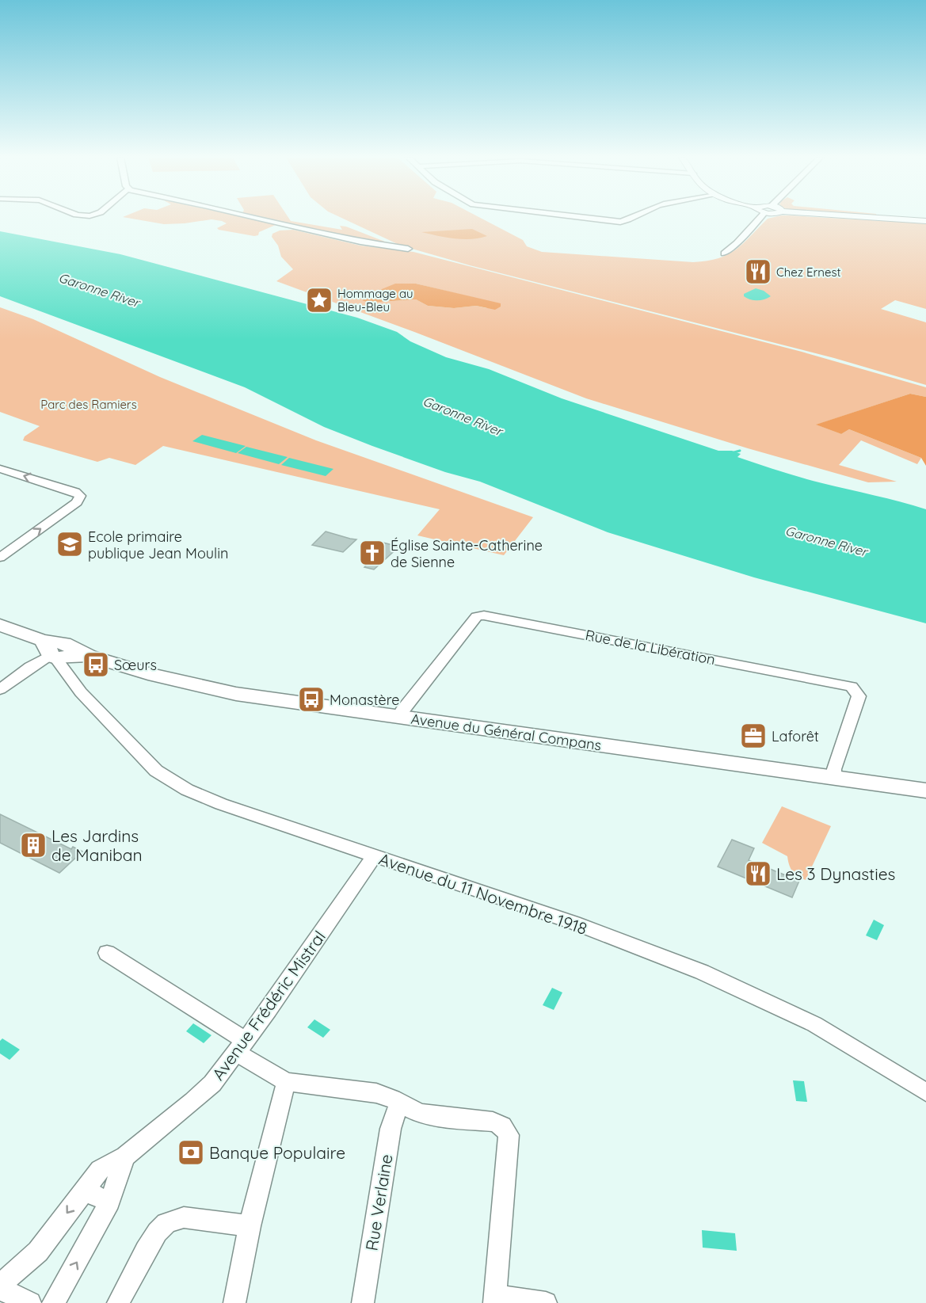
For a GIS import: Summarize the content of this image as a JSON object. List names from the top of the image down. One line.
{"streets":{"main road":["Avenue du Général Compans"],"street":["Rue de la Libération","Avenue du 11 Novembre 1918","Avenue Frédéric Mistral","Rue Verlaine"]},"crossings":[["Rue de la Libération","Avenue du Général Compans"],["Avenue du Général Compans","Avenue du 11 Novembre 1918"],["Avenue du 11 Novembre 1918","Avenue Frédéric Mistral"]],"water":["Garonne River"],"parks":["Parc des Ramiers"],"places":{"restaurant":["Chez Ernest","Les 3 Dynasties"],"place":["Hommage au Bleu-Bleu"],"school or university":["Ecole primaire publique Jean Moulin"],"church":["Église Sainte-Catherine de Sienne"],"bus stop":["Sœurs","Monastère"],"office":["Laforêt"],"building":["Les Jardins de Maniban"],"bank":["Banque Populaire"]}}
